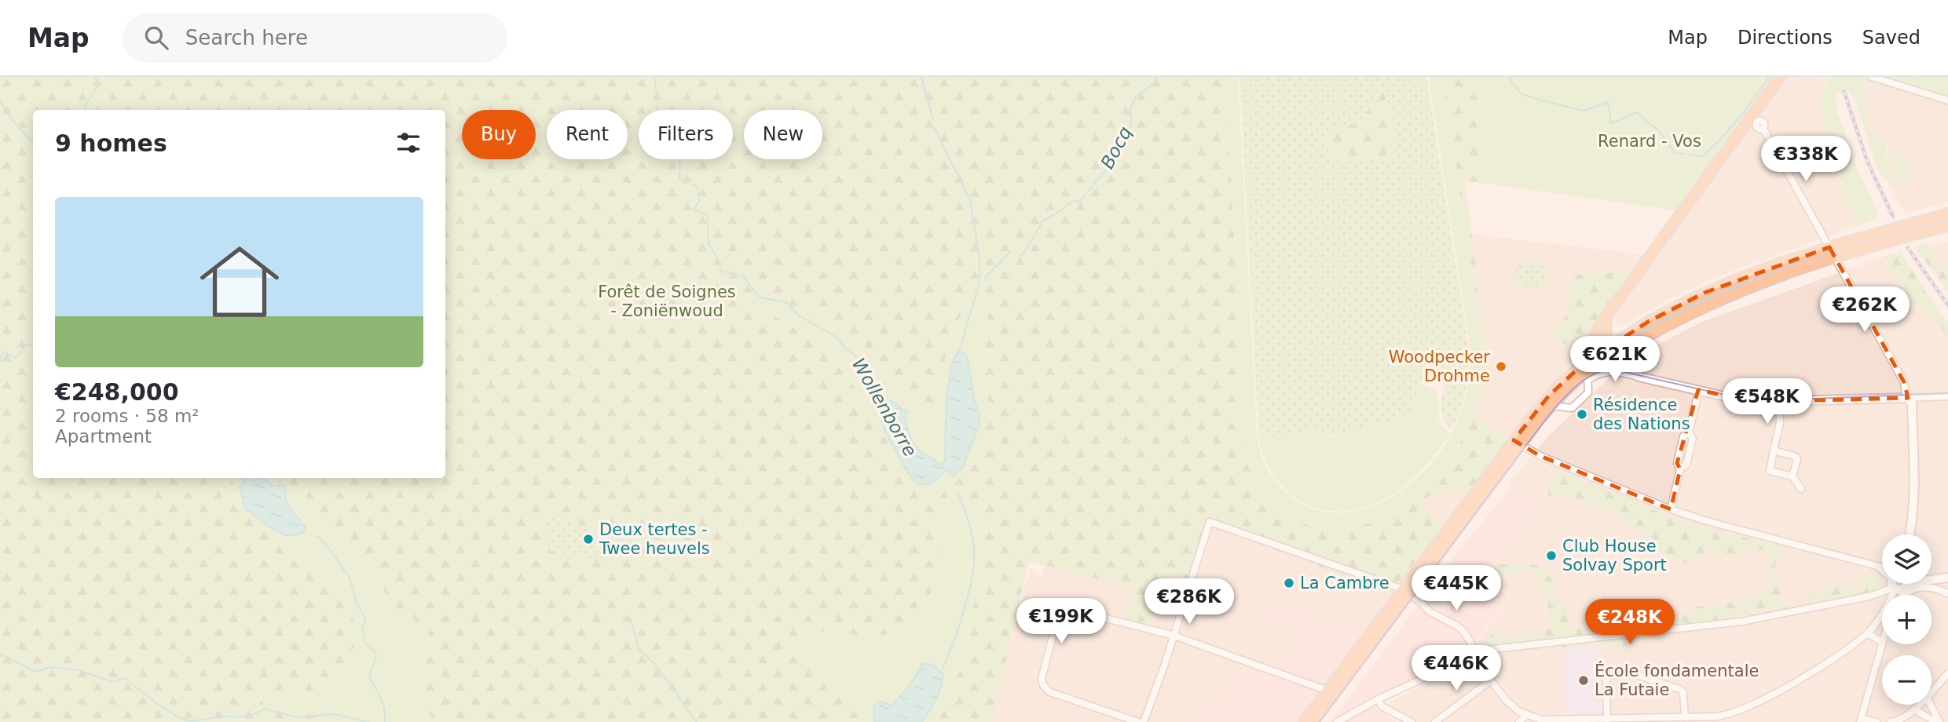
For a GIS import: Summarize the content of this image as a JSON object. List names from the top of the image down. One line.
{"water":["Bocq","Wollenborre"],"parks":["Renard - Vos","Forêt de Soignes - Zoniënwoud"],"places":["Woodpecker Drohme","Résidence des Nations","Deux tertes - Twee heuvels","Club House Solvay Sport","La Cambre","École fondamentale La Futaie"],"page":{"header":"Map","search":"Search here","nav":["Map","Directions","Saved"],"chip":["Buy","Rent","Filters","New"],"heading":"9 homes","price":["€338K","€262K","€621K","€548K","€445K","€286K","€199K","€248K","€446K"],"list":[{"name":"€248,000","note":"2 rooms · 58 m² · Apartment"}],"map_buttons":["+","−"]}}
